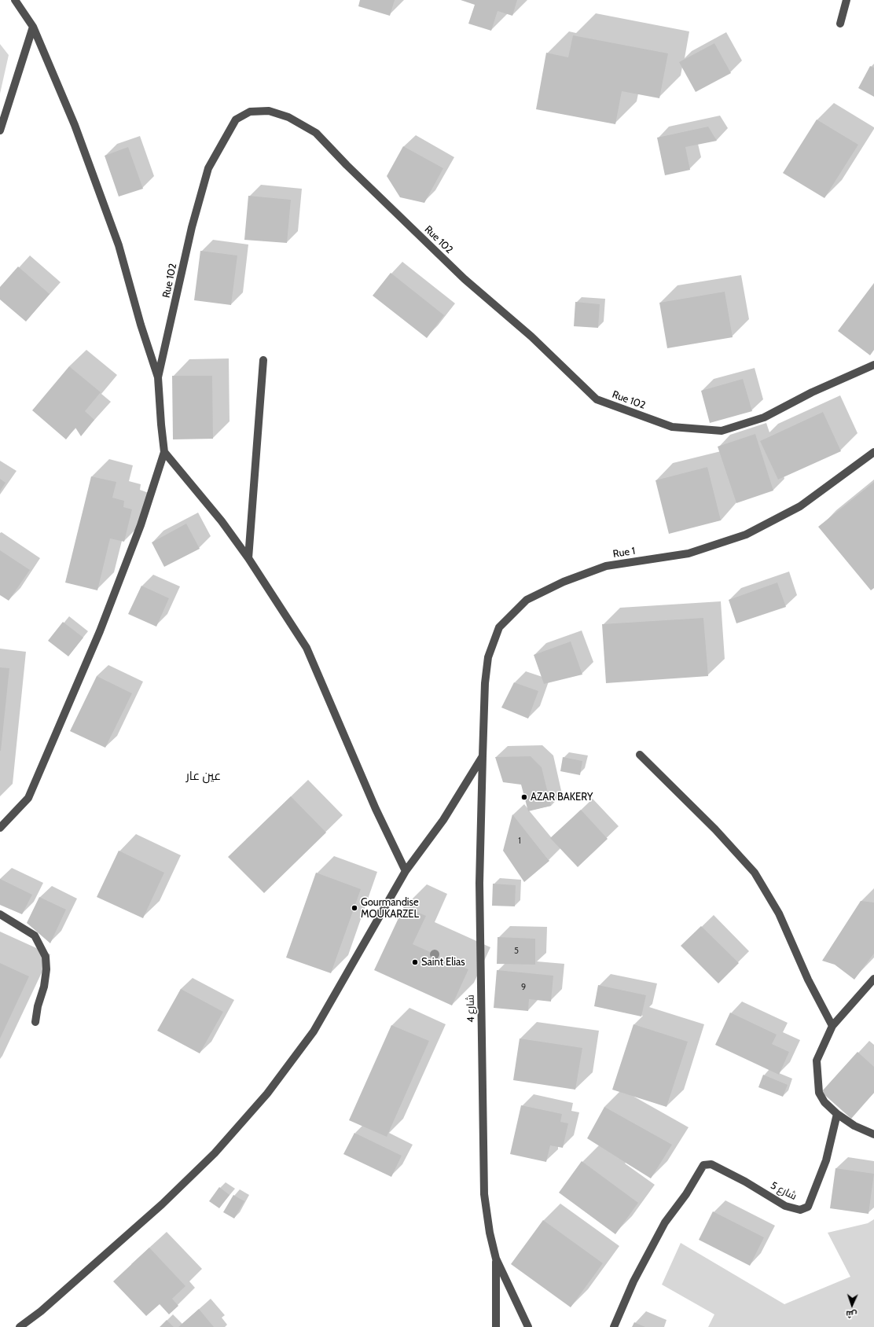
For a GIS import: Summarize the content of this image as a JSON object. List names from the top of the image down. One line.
{"streets":{"street":["Rue 102","Rue 1","شارع 4","شارع 5"]},"crossings":[["Rue 1","شارع 4"]],"districts":["عين عار"],"places":["AZAR BAKERY","Gourmandise MOUKARZEL","Saint Elias"],"house_numbers":["1","5","9"],"north":"bottom"}
